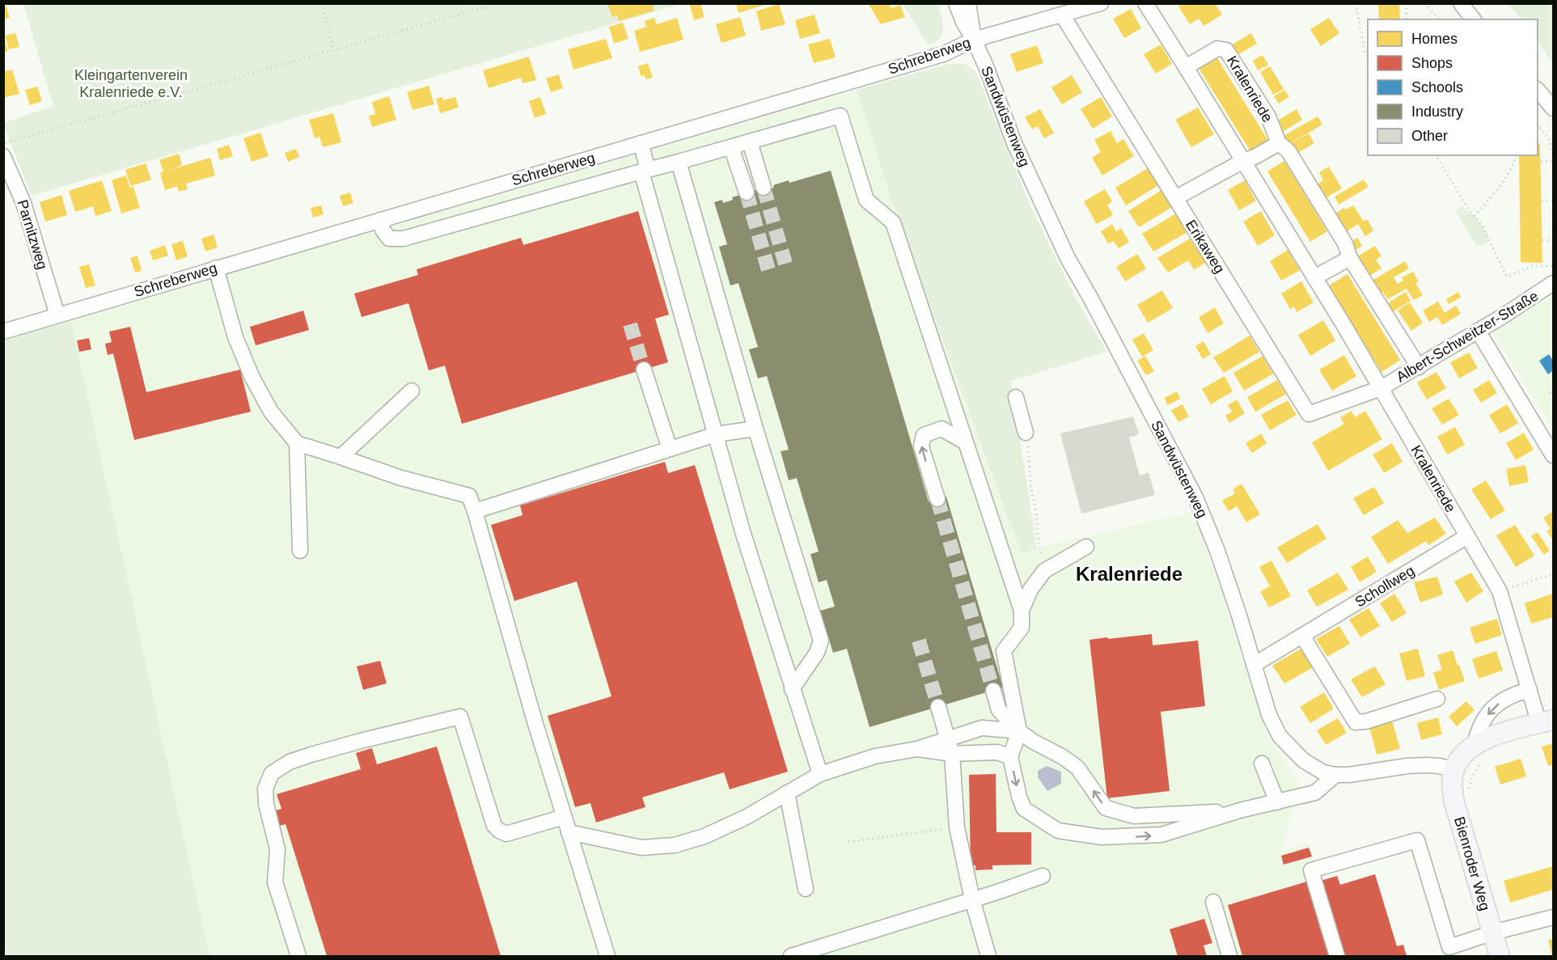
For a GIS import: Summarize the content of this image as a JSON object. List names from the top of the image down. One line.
{"streets":{"main road":["Bienroder Weg"],"street":["Schreberweg","Kralenriede","Sandwüstenweg","Parnitzweg","Erikaweg","Albert-Schweitzer-Straße","Schollweg"]},"crossings":[["Schreberweg","Sandwüstenweg"],["Schreberweg","Parnitzweg"],["Schreberweg","Erikaweg"],["Kralenriede","Erikaweg"],["Kralenriede","Albert-Schweitzer-Straße"],["Kralenriede","Schollweg"],["Sandwüstenweg","Schollweg"],["Sandwüstenweg","Bienroder Weg"],["Erikaweg","Albert-Schweitzer-Straße"]],"districts":["Kralenriede"],"parks":["Kleingartenverein Kralenriede e.V."],"legend":["Homes","Shops","Schools","Industry","Other"]}
